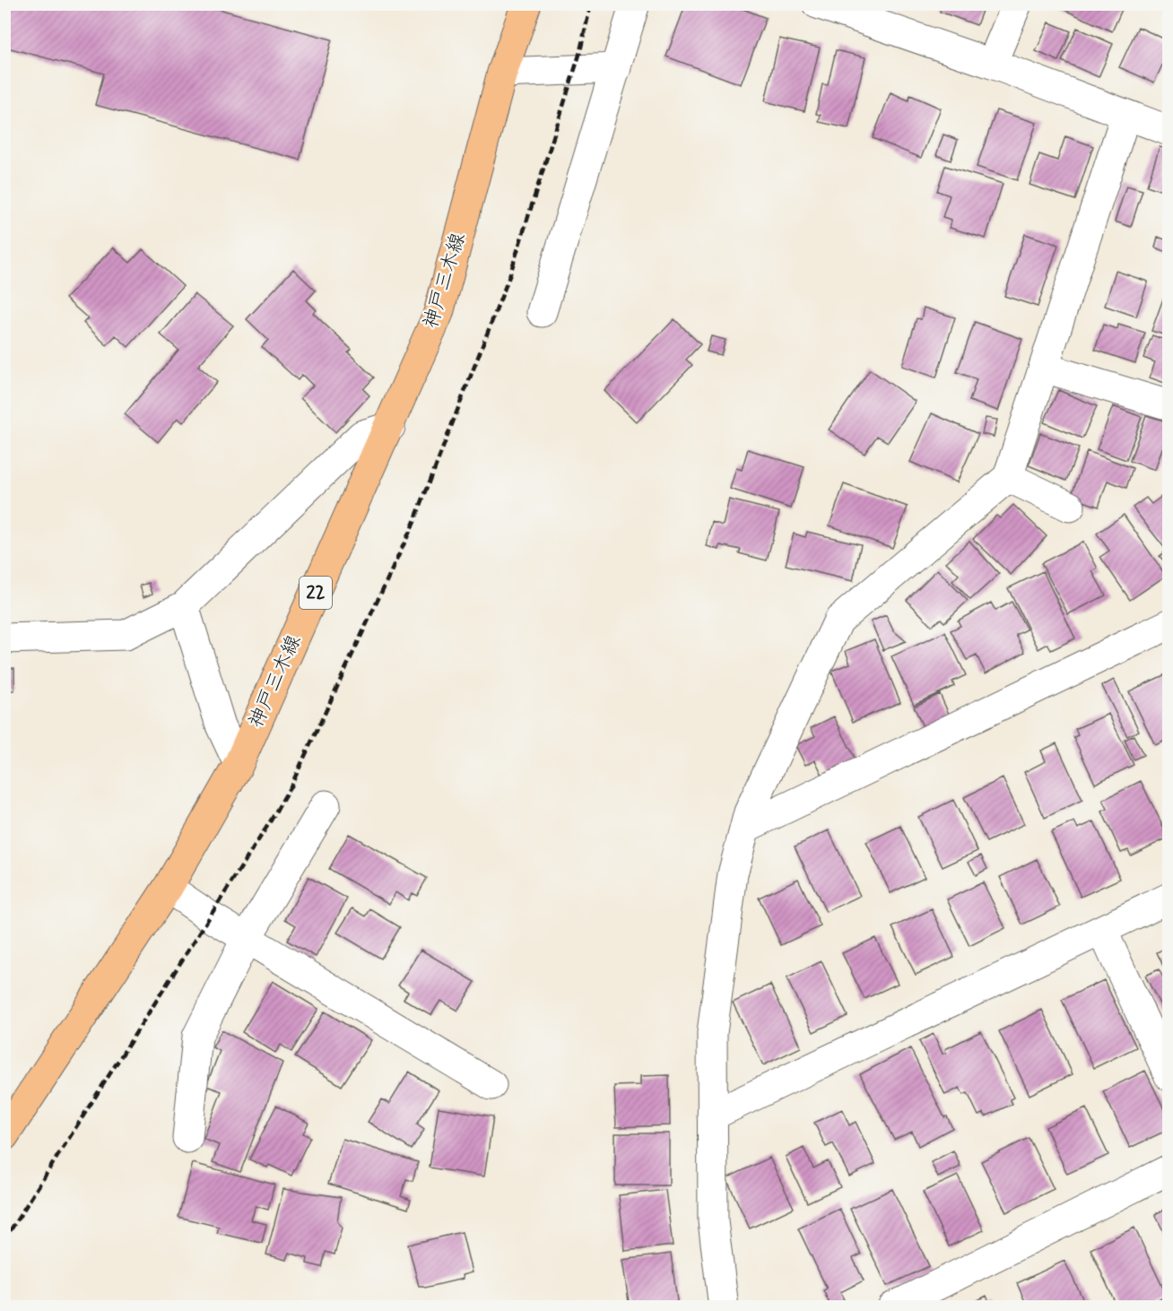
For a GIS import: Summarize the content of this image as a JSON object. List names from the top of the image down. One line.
{"streets":{"main road":["神戸三木線","22"]}}
